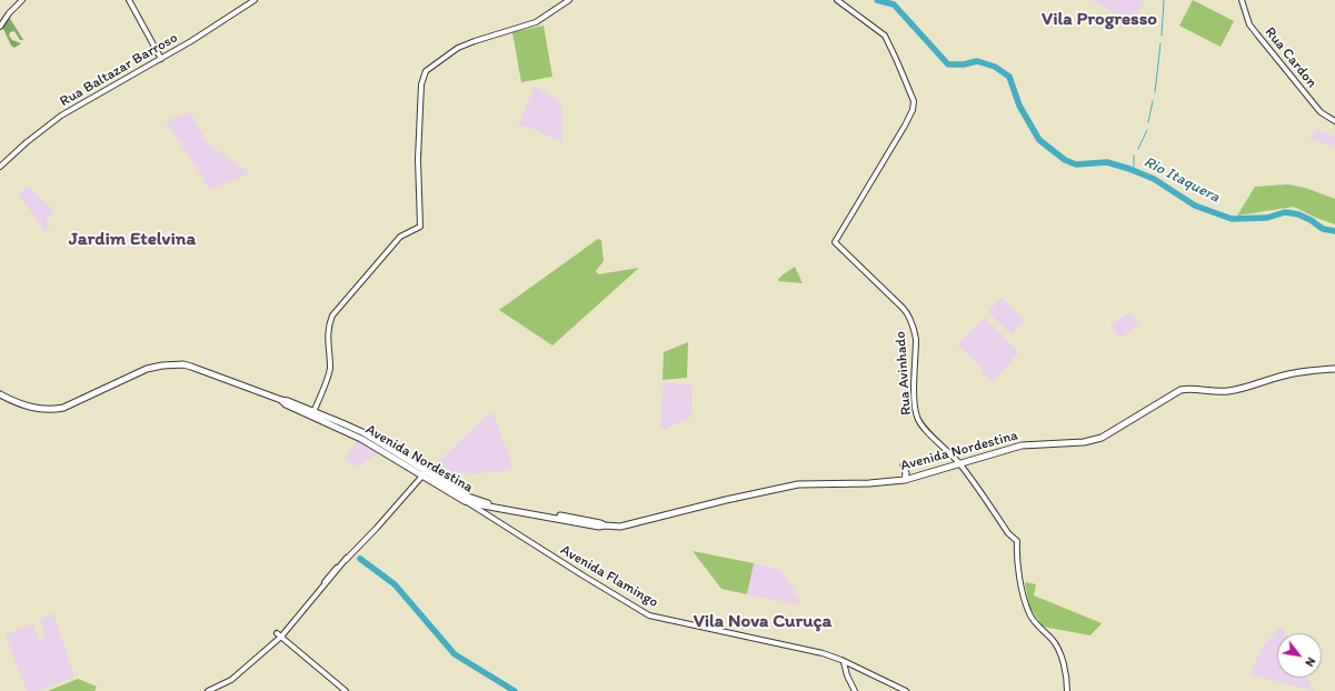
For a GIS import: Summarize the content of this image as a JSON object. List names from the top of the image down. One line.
{"streets":{"main road":["Avenida Nordestina"],"street":["Rua Cardon","Rua Baltazar Barroso","Rua Avinhado","Avenida Flamingo"]},"crossings":[["Rua Avinhado","Avenida Nordestina"],["Avenida Nordestina","Avenida Flamingo"]],"districts":["Vila Progresso","Jardim Etelvina","Vila Nova Curuça"],"water":["Rio Itaquera"],"north":"bottom right"}
